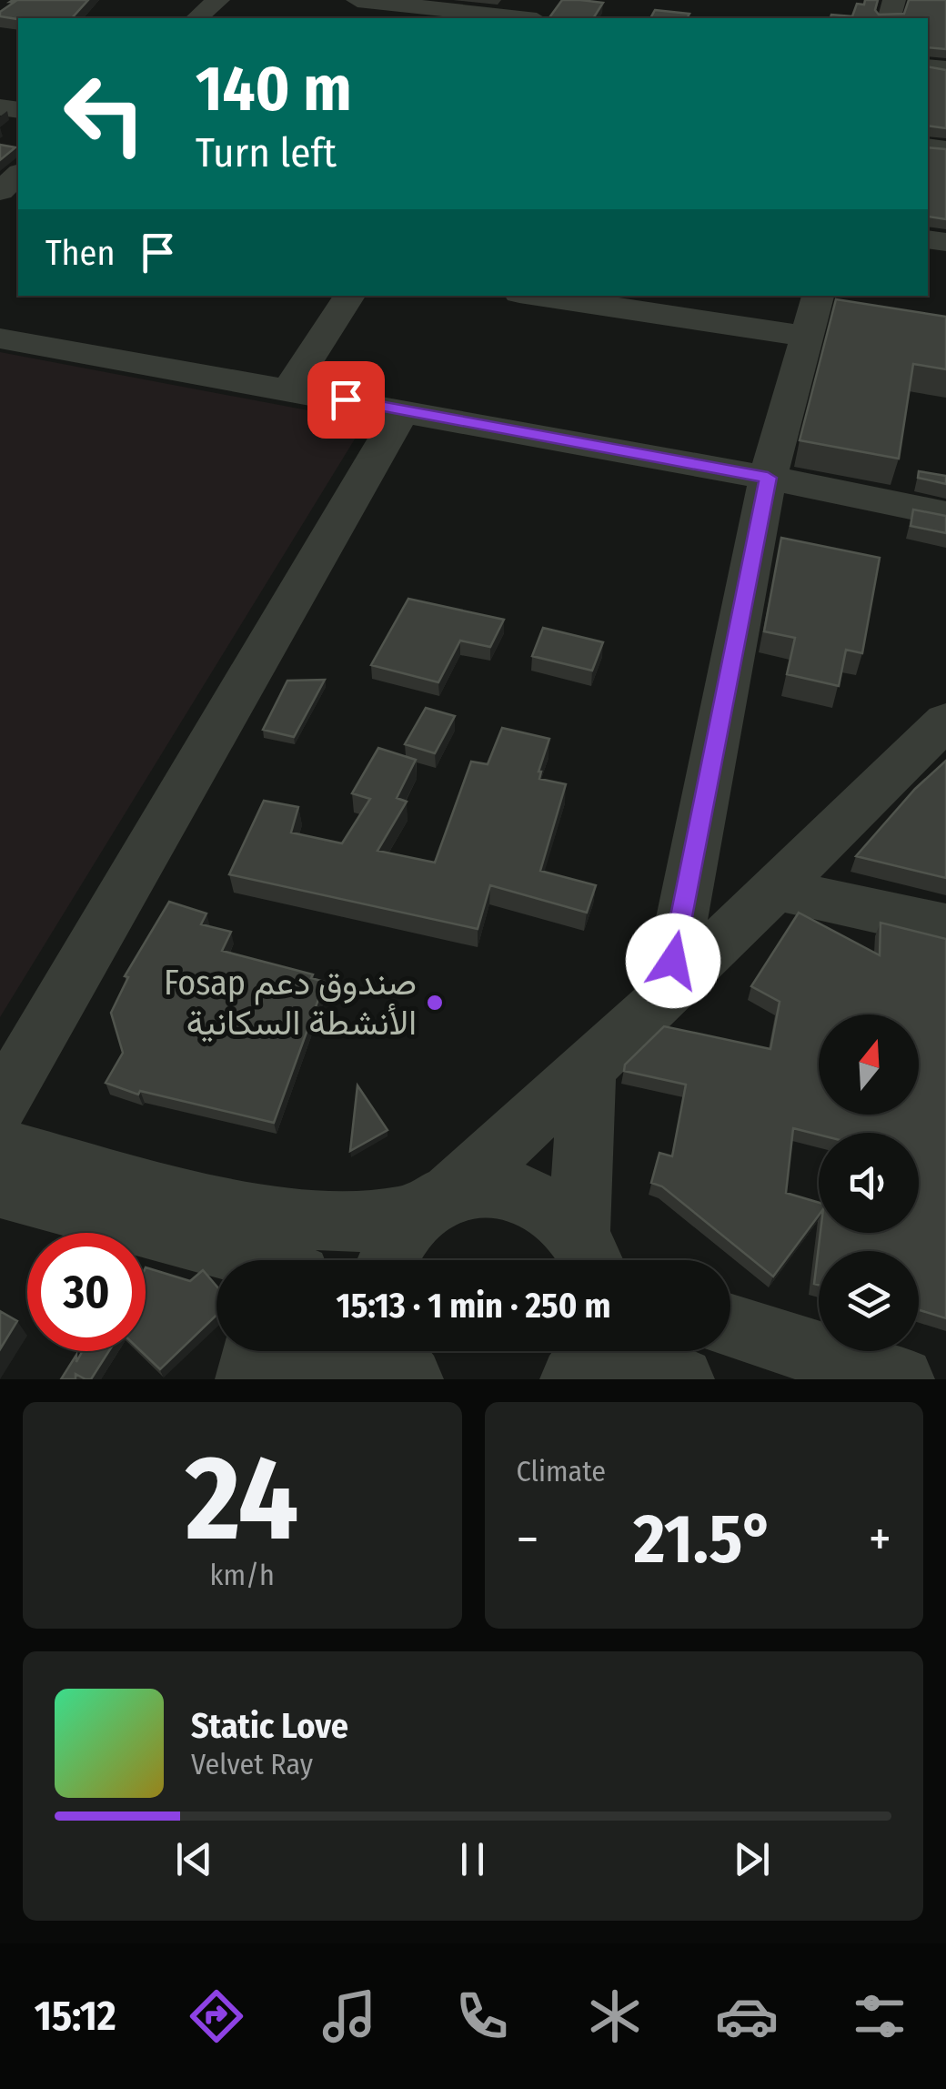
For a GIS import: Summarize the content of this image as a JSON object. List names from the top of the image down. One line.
{"places":["Fosap صندوق دعم الأنشطة السكانية"],"north":"top","page":{"turn":["140 m","Turn left"],"then":"Then","limit":"30","trip":"15:13 · 1 min · 250 m","tile":[["24","km/h"],"Climate"],"heat":["−","21.5°","+"],"song":["Static Love","Velvet Ray"],"tabs":"15:12"}}
